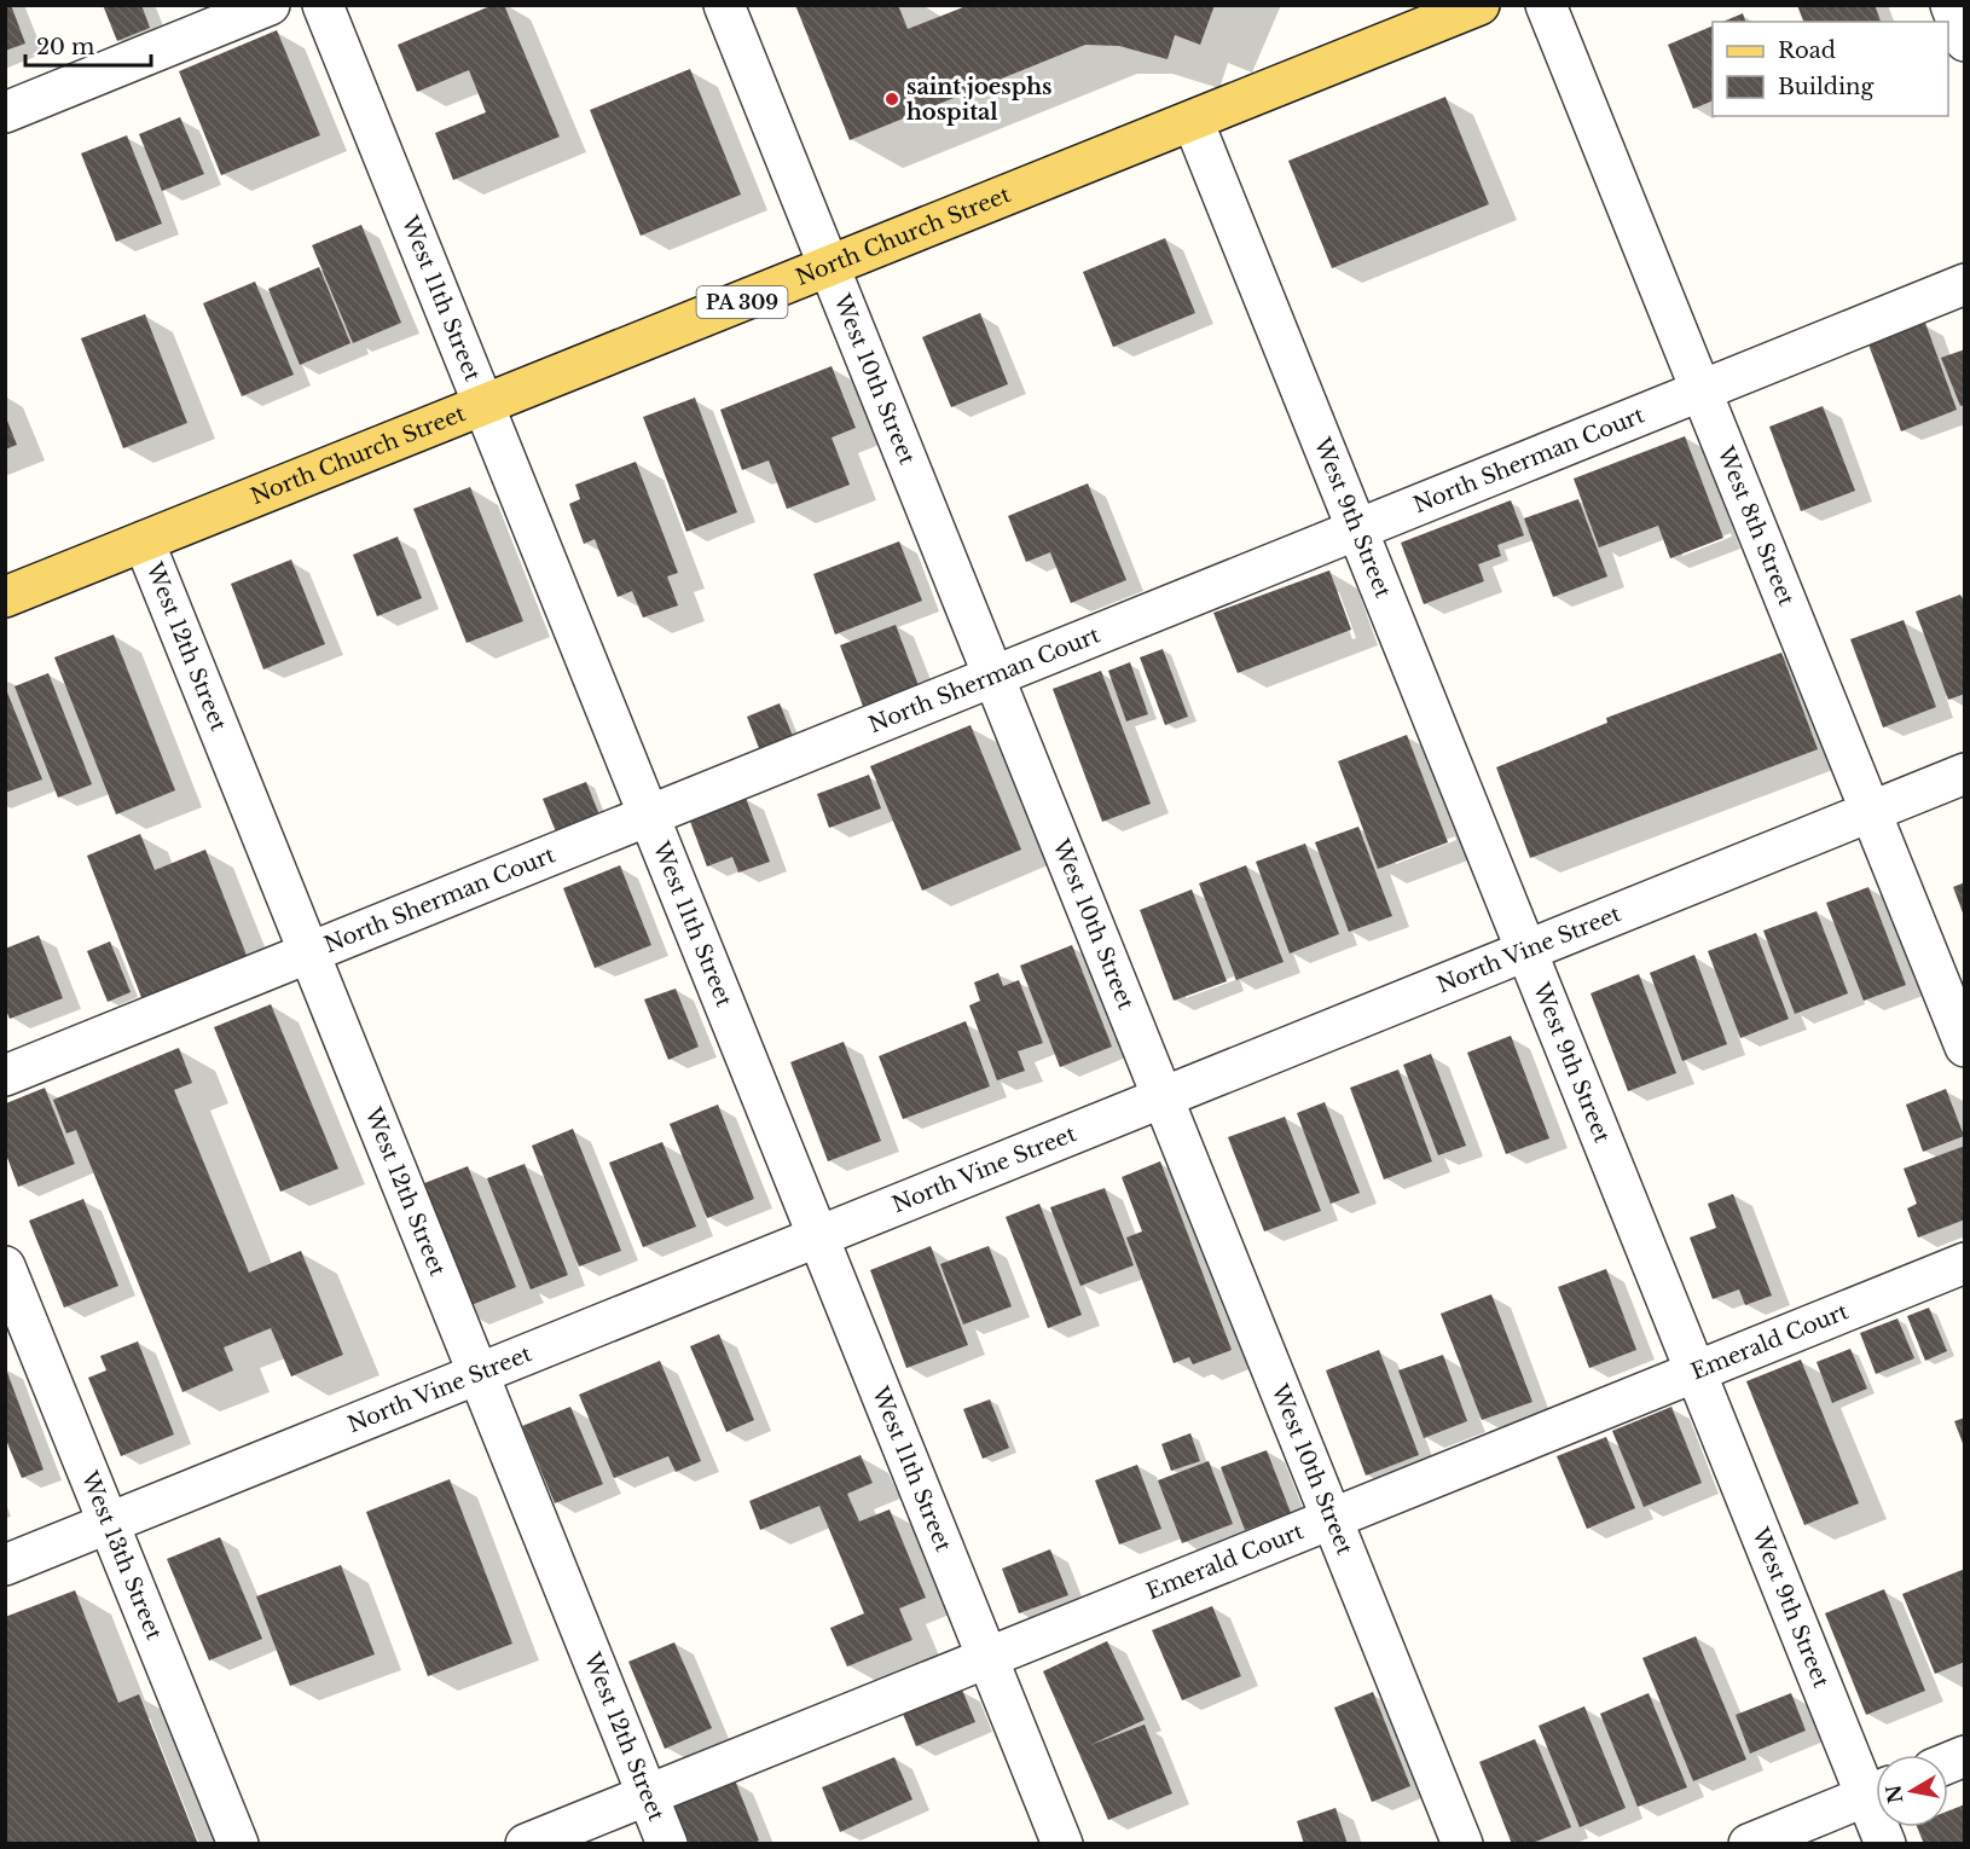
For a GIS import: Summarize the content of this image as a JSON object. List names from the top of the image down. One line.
{"streets":{"main road":["North Church Street","PA 309"],"street":["West 11th Street","West 10th Street","North Sherman Court","West 9th Street","West 8th Street","West 12th Street","North Vine Street","Emerald Court","West 13th Street"]},"crossings":[["North Church Street","West 11th Street"],["North Church Street","West 10th Street"],["North Church Street","West 9th Street"],["North Church Street","West 12th Street"],["West 11th Street","North Sherman Court"],["West 11th Street","North Vine Street"],["West 11th Street","Emerald Court"],["West 10th Street","North Sherman Court"],["West 10th Street","North Vine Street"],["West 10th Street","Emerald Court"],["North Sherman Court","West 9th Street"],["North Sherman Court","West 8th Street"],["North Sherman Court","West 12th Street"],["West 9th Street","North Vine Street"],["West 9th Street","Emerald Court"],["West 8th Street","North Vine Street"],["West 12th Street","North Vine Street"],["West 12th Street","Emerald Court"],["North Vine Street","West 13th Street"]],"places":["saint joesphs hospital"],"legend":["Road","Building"],"scale_bar":"20 m","north":"left"}
